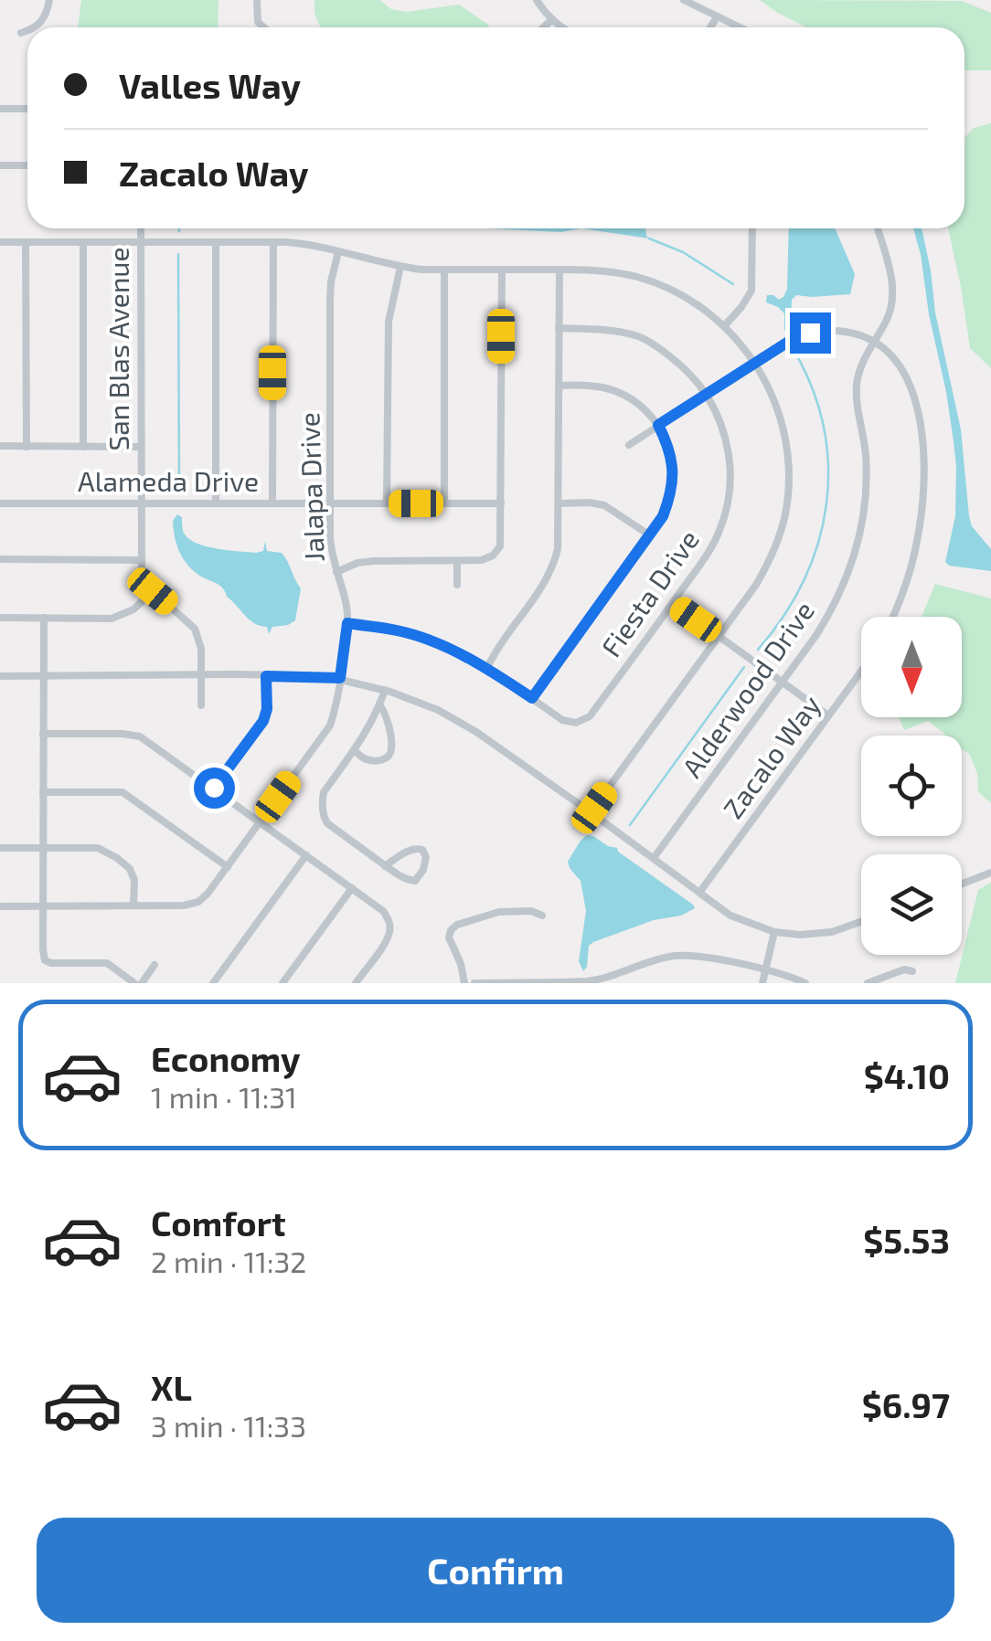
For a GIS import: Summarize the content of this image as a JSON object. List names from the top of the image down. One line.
{"streets":{"street":["San Blas Avenue","Alameda Drive","Jalapa Drive","Fiesta Drive","Alderwood Drive","Zacalo Way"]},"crossings":[["San Blas Avenue","Alameda Drive"],["Alameda Drive","Jalapa Drive"],["Jalapa Drive","Fiesta Drive"]],"north":"bottom","page":{"banner":["Valles Way","Zacalo Way"],"list":[{"name":"Economy","note":"1 min · 11:31","value":"$4.10"},{"name":"Comfort","note":"2 min · 11:32","value":"$5.53"},{"name":"XL","note":"3 min · 11:33","value":"$6.97"}],"buttons":"Confirm"}}
